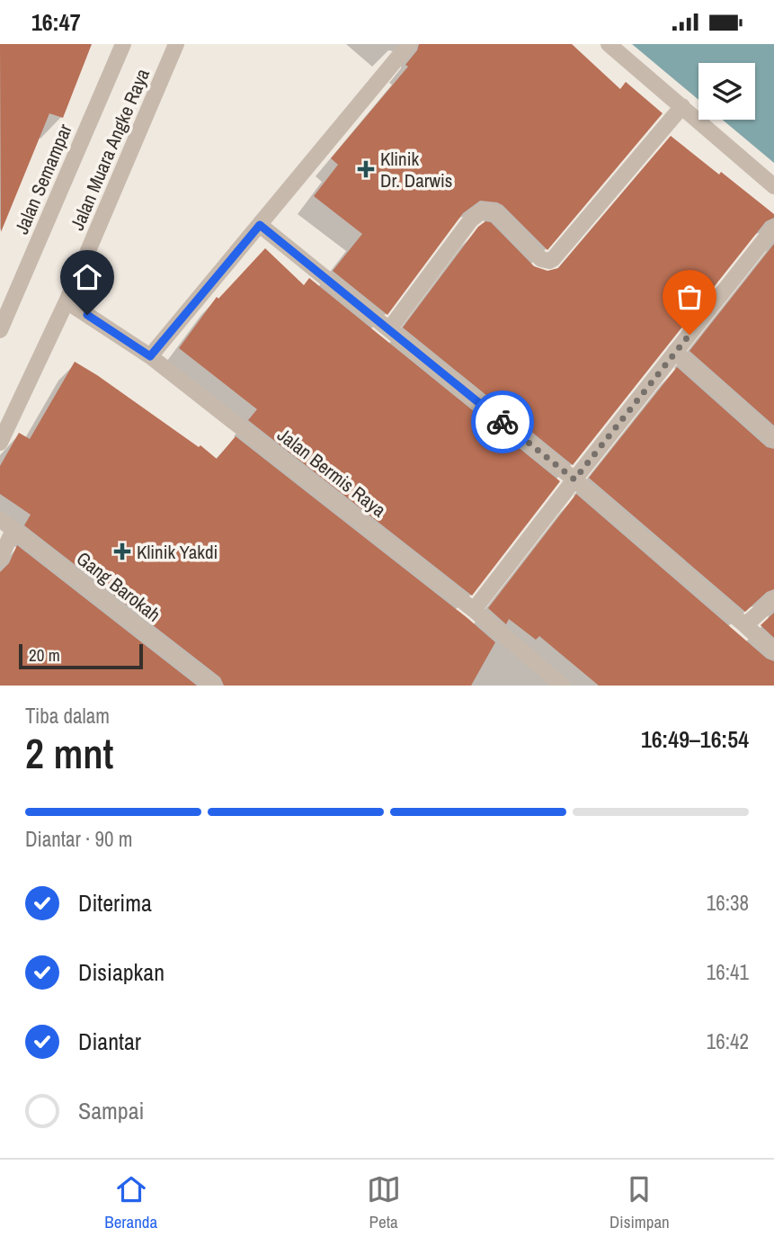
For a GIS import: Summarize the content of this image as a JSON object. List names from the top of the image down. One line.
{"streets":{"street":["Jalan Muara Angke Raya","Jalan Semampar","Jalan Bermis Raya","Gang Barokah"]},"crossings":[["Jalan Muara Angke Raya","Jalan Bermis Raya"]],"places":{"health":["Klinik Dr. Darwis","Klinik Yakdi"]},"scale_bar":"20 m","page":{"status":"16:47","scale":"20 m","heading":["2 mnt","Tiba dalam","16:49–16:54"],"bar":"Diantar · 90 m","list":[["Diterima","16:38"],["Disiapkan","16:41"],["Diantar","16:42"],"Sampai"],"tabs":["Beranda","Peta","Disimpan"]}}
